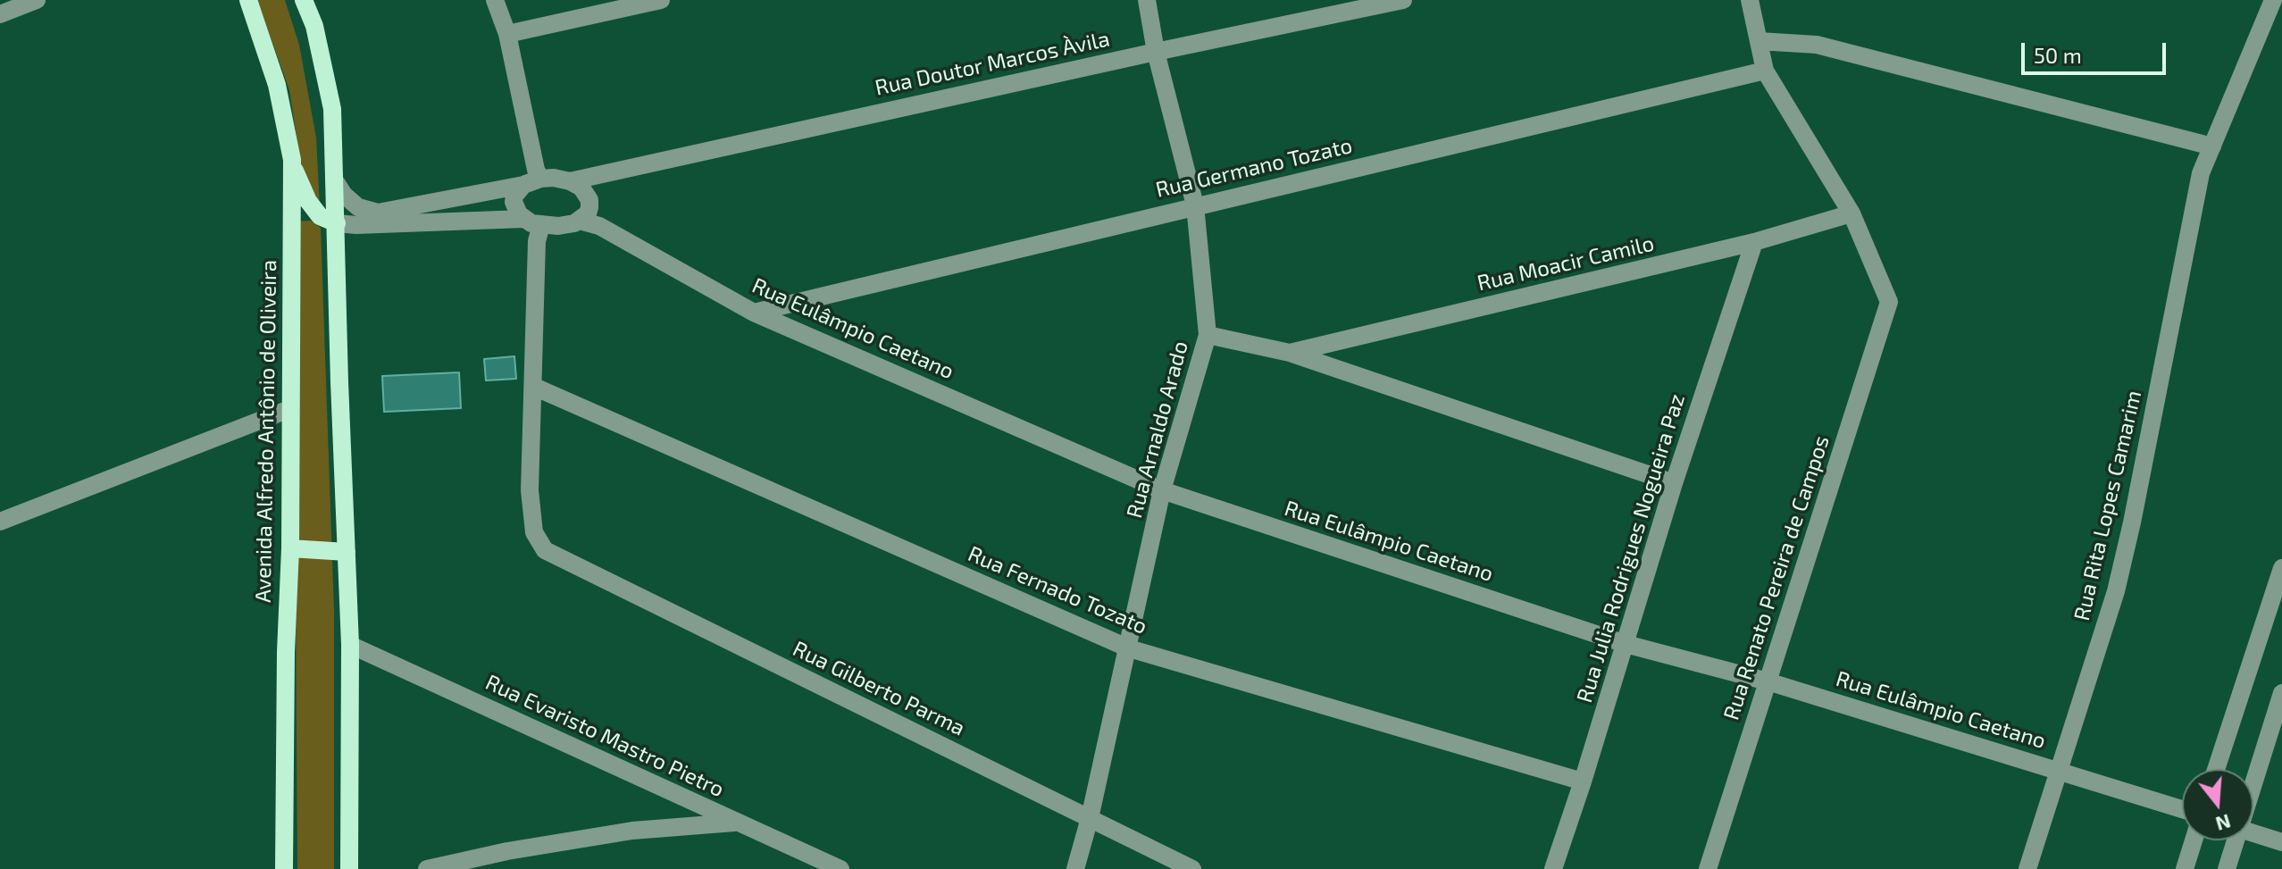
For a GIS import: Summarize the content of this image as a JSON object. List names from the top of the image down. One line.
{"streets":{"main road":["Avenida Alfredo Antônio de Oliveira"],"street":["Rua Doutor Marcos Àvila","Rua Germano Tozato","Rua Moacir Camilo","Rua Eulâmpio Caetano","Rua Arnaldo Arado","Rua Rita Lopes Camarim","Rua Julia Rodrigues Nogueira Paz","Rua Renato Pereira de Campos","Rua Fernado Tozato","Rua Gilberto Parma","Rua Evaristo Mastro Pietro"]},"crossings":[["Rua Doutor Marcos Àvila","Rua Eulâmpio Caetano"],["Rua Doutor Marcos Àvila","Rua Arnaldo Arado"],["Rua Germano Tozato","Rua Eulâmpio Caetano"],["Rua Germano Tozato","Rua Arnaldo Arado"],["Rua Moacir Camilo","Rua Julia Rodrigues Nogueira Paz"],["Rua Moacir Camilo","Rua Renato Pereira de Campos"],["Rua Eulâmpio Caetano","Rua Arnaldo Arado"],["Rua Eulâmpio Caetano","Rua Rita Lopes Camarim"],["Rua Eulâmpio Caetano","Rua Julia Rodrigues Nogueira Paz"],["Rua Eulâmpio Caetano","Rua Renato Pereira de Campos"],["Rua Arnaldo Arado","Rua Fernado Tozato"],["Rua Arnaldo Arado","Rua Gilberto Parma"],["Rua Julia Rodrigues Nogueira Paz","Rua Fernado Tozato"],["Rua Fernado Tozato","Rua Gilberto Parma"]],"scale_bar":"50 m","north":"bottom"}
